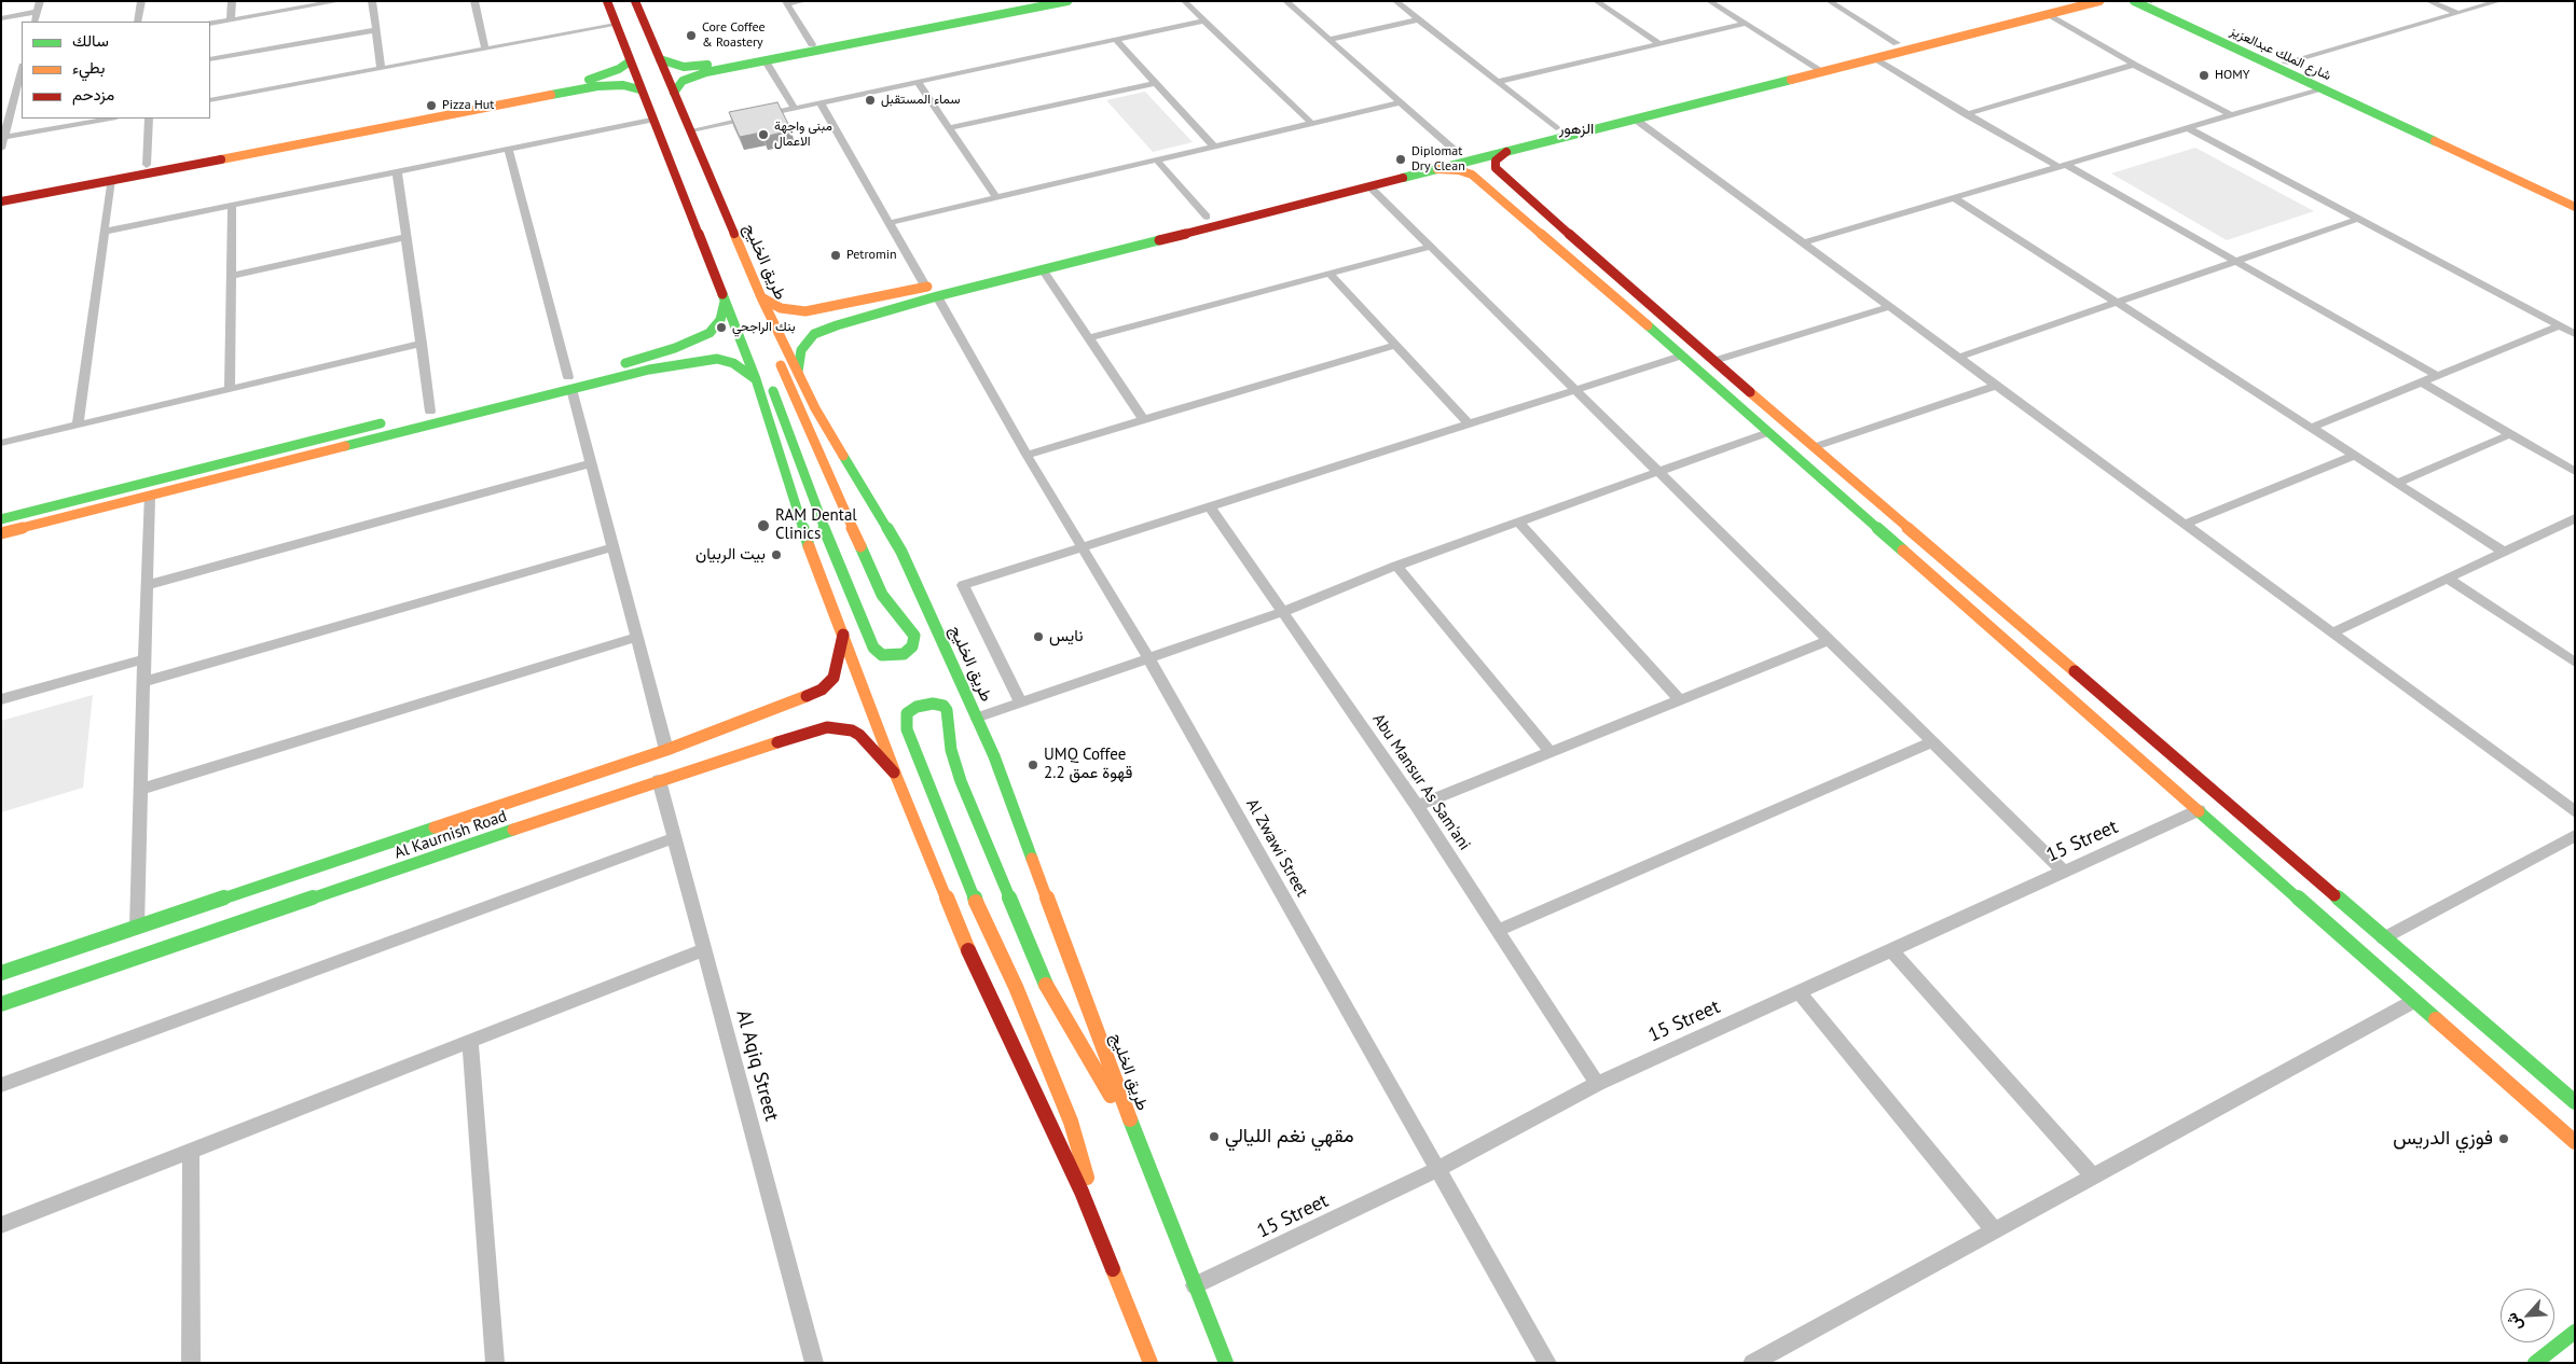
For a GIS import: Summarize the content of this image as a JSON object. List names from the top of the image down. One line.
{"streets":{"street":["شارع الملك عبدالعزيز","طريق الخليج","Abu Mansur As Sam'ani","Al Kaurnish Road","15 Street","Al Zwawi Street","Al Aqiq Street"]},"crossings":[["طريق الخليج","15 Street"],["Abu Mansur As Sam'ani","15 Street"],["Al Kaurnish Road","Al Aqiq Street"],["15 Street","Al Zwawi Street"]],"districts":["الزهور"],"places":["Core Coffee & Roastery","HOMY","سماء المستقبل","Pizza Hut","مبنى واجهة الاعمال","Diplomat Dry Clean","Petromin","بنك الراجحي","RAM Dental Clinics","بيت الربيان","نايس","UMQ Coffee 2.2 قهوة عمق","مقهي نغم الليالي","فوزي الدريس"],"legend":["سالك","بطيء","مزدحم"],"north":"bottom left"}
